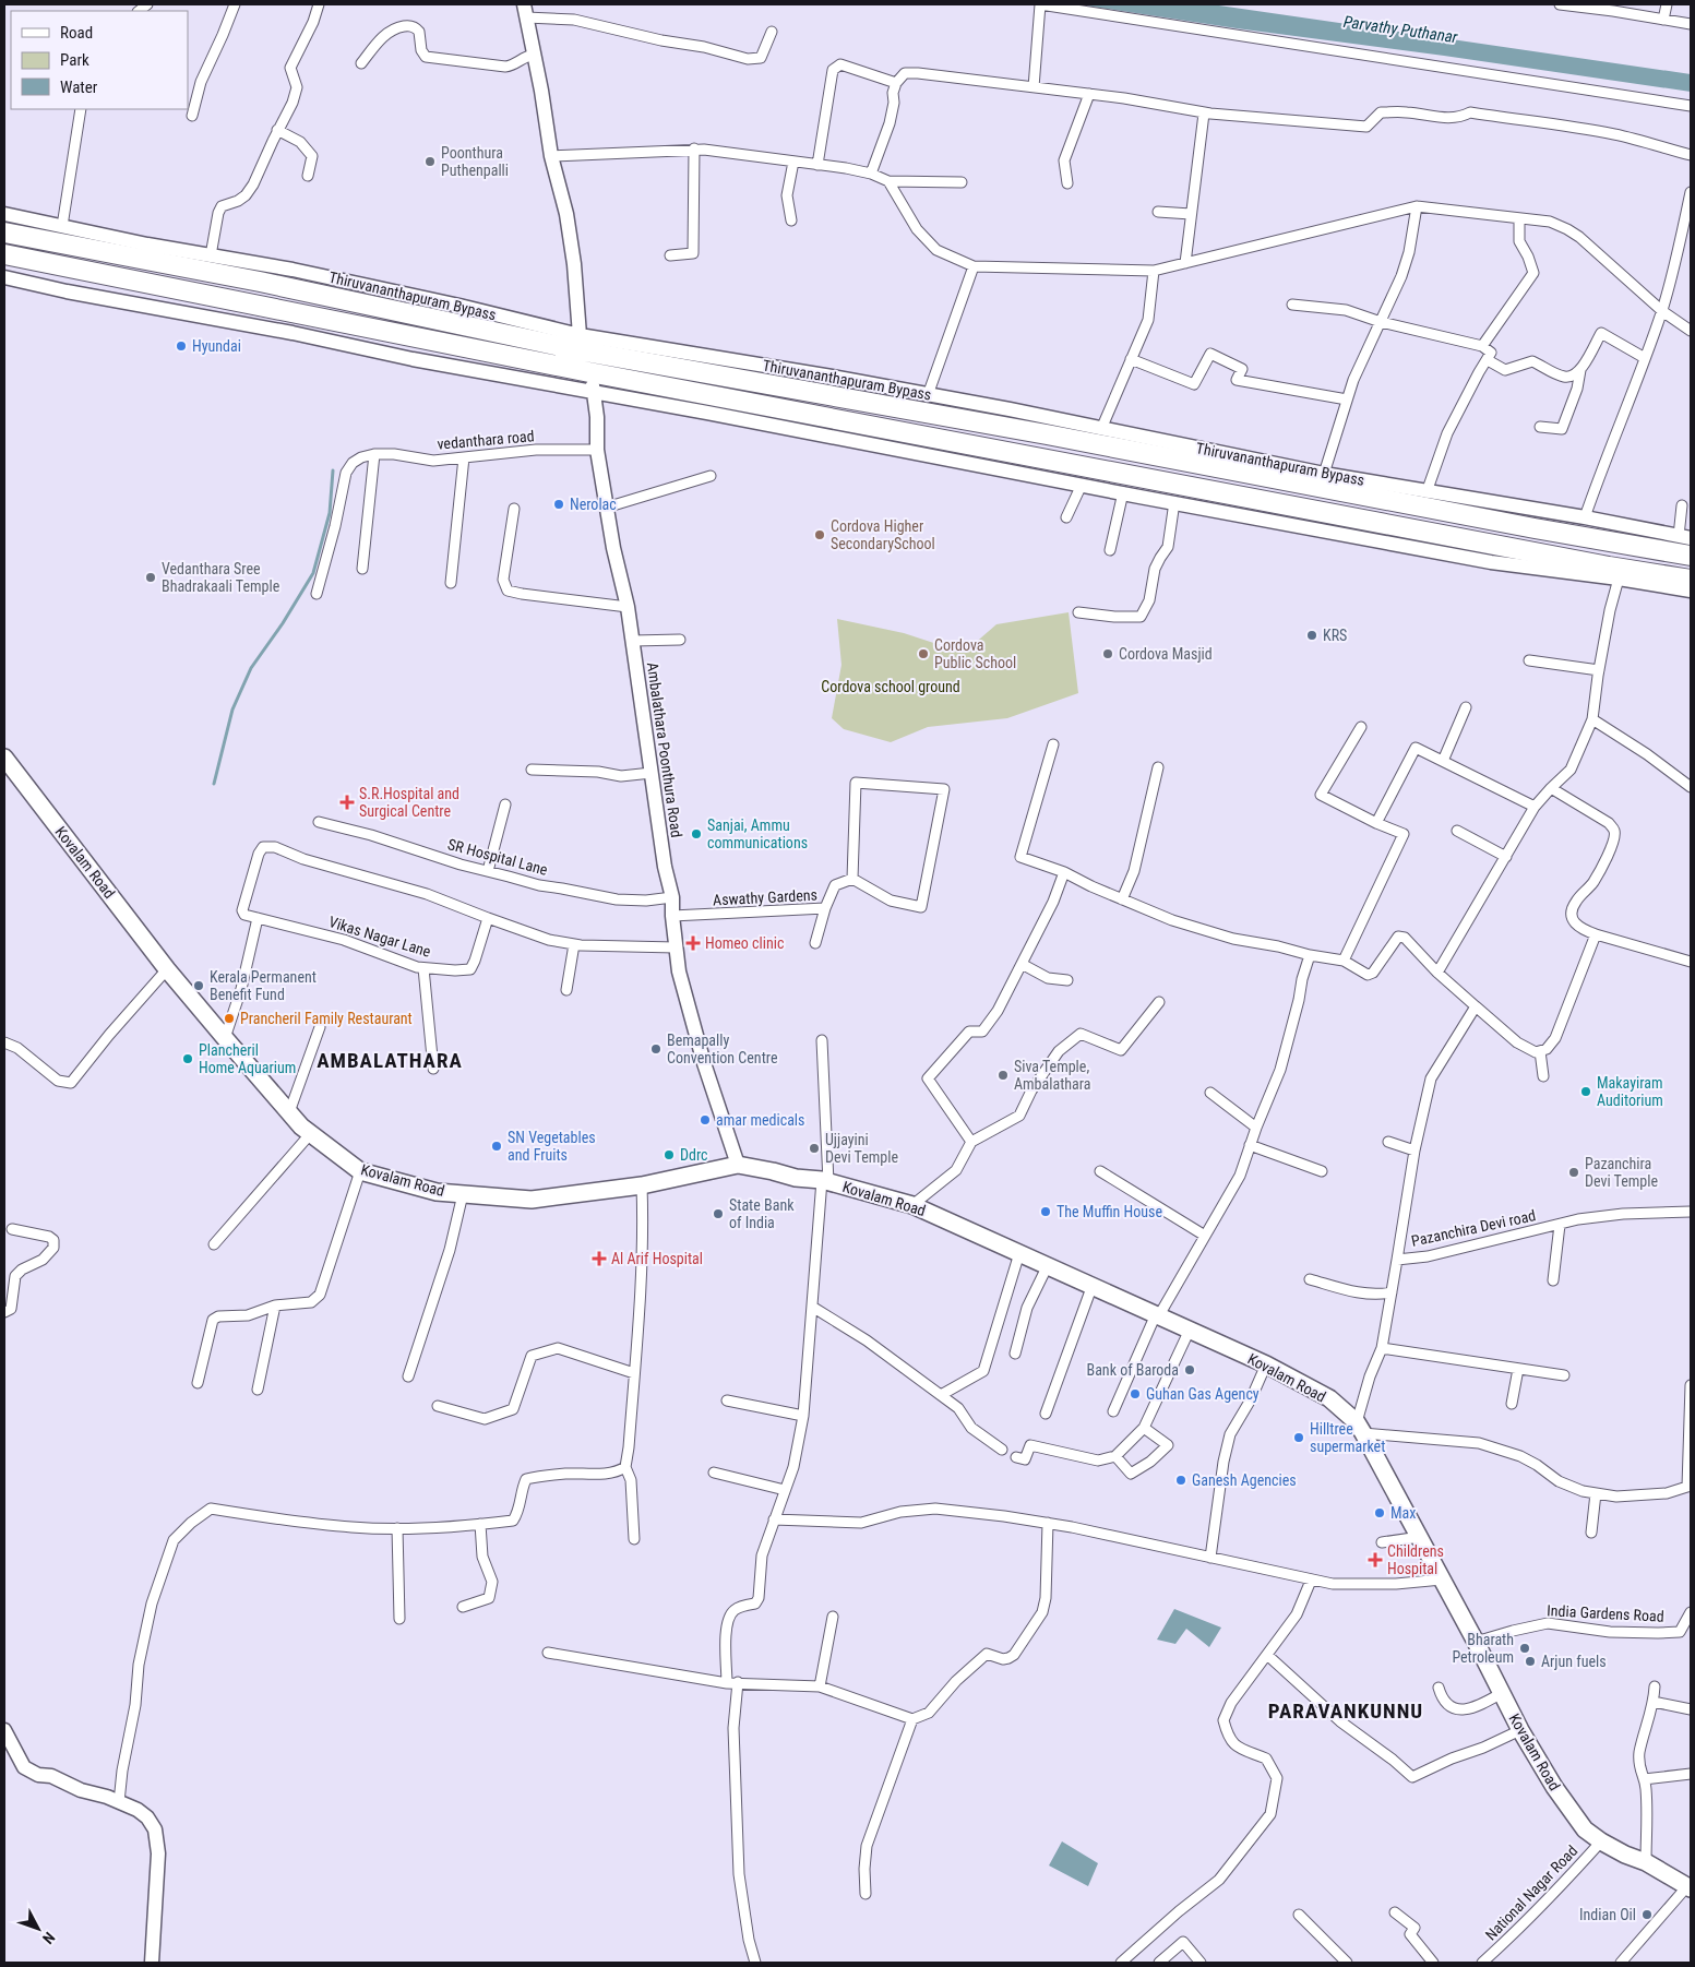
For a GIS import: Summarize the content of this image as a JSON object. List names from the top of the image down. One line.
{"streets":{"highway":["Thiruvananthapuram Bypass"],"main road":["Kovalam Road"],"street":["vedanthara road","Ambalathara Poonthura Road","SR Hospital Lane","Aswathy Gardens","Vikas Nagar Lane","Pazanchira Devi road","India Gardens Road","National Nagar Road"]},"crossings":[["Thiruvananthapuram Bypass","Ambalathara Poonthura Road"],["vedanthara road","Ambalathara Poonthura Road"],["Ambalathara Poonthura Road","SR Hospital Lane"],["Ambalathara Poonthura Road","Kovalam Road"],["Ambalathara Poonthura Road","Aswathy Gardens"],["Kovalam Road","Pazanchira Devi road"],["Kovalam Road","India Gardens Road"],["Kovalam Road","National Nagar Road"]],"districts":["AMBALATHARA","PARAVANKUNNU"],"water":["Parvathy Puthanar"],"parks":["Cordova school ground"],"places":{"other":["Poonthura Puthenpalli","Hyundai","Nerolac","Cordova Higher SecondarySchool","Vedanthara Sree Bhadrakaali Temple","KRS","Cordova Public School","Cordova Masjid","Sanjai, Ammu communications","Kerala Permanent Benefit Fund","Prancheril Family Restaurant","Bemapally Convention Centre","Plancheril Home Aquarium","Siva Temple, Ambalathara","Makayiram Auditorium","amar medicals","SN Vegetables and Fruits","Ujjayini Devi Temple","Ddrc","Pazanchira Devi Temple","The Muffin House","State Bank of India","Bank of Baroda","Guhan Gas Agency","Hilltree supermarket","Ganesh Agencies","Max","Bharath Petroleum","Arjun fuels","Indian Oil"],"health":["S.R.Hospital and Surgical Centre","Homeo clinic","Al Arif Hospital","Childrens Hospital"]},"legend":["Road","Park","Water"],"north":"bottom right"}
